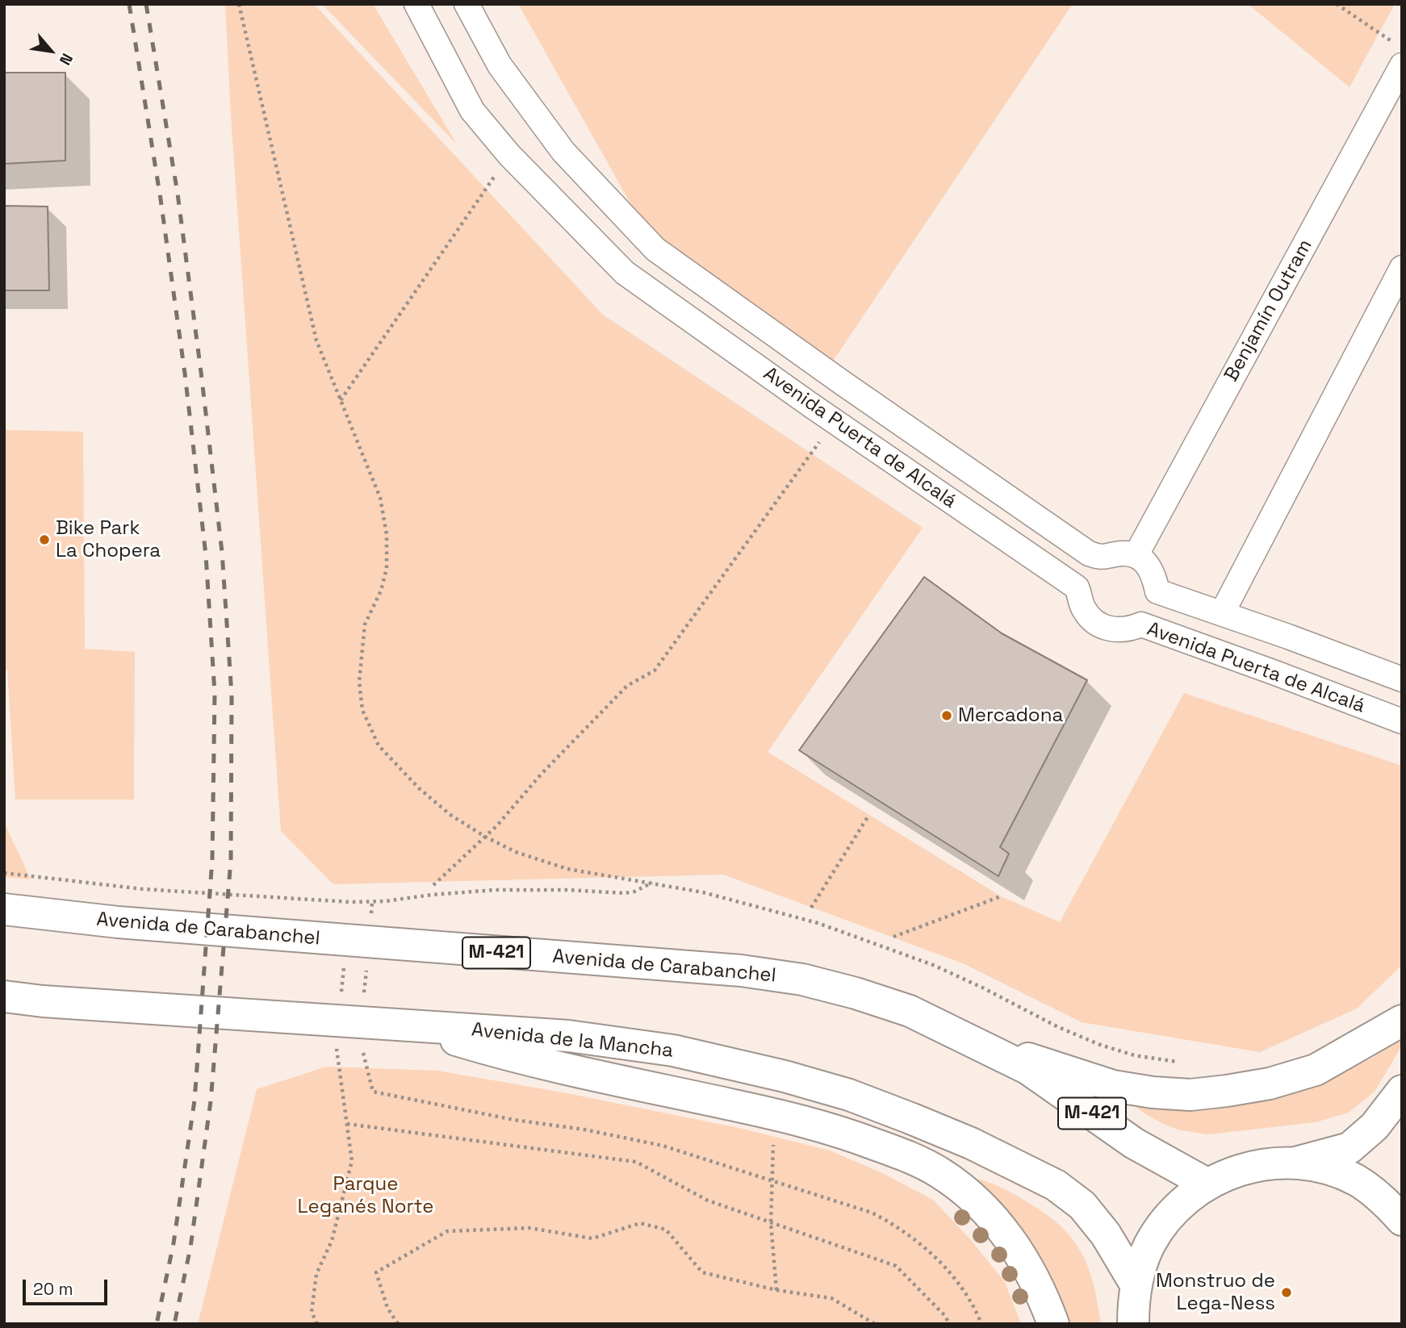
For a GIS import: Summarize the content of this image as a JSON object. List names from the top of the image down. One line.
{"streets":{"main road":["Avenida de Carabanchel","M-421","Avenida de la Mancha"],"street":["Benjamín Outram","Avenida Puerta de Alcalá"]},"crossings":[["Benjamín Outram","Avenida Puerta de Alcalá"]],"parks":["Parque Leganés Norte"],"places":["Bike Park La Chopera","Mercadona","Monstruo de Lega-Ness"],"scale_bar":"20 m","north":"bottom right"}
